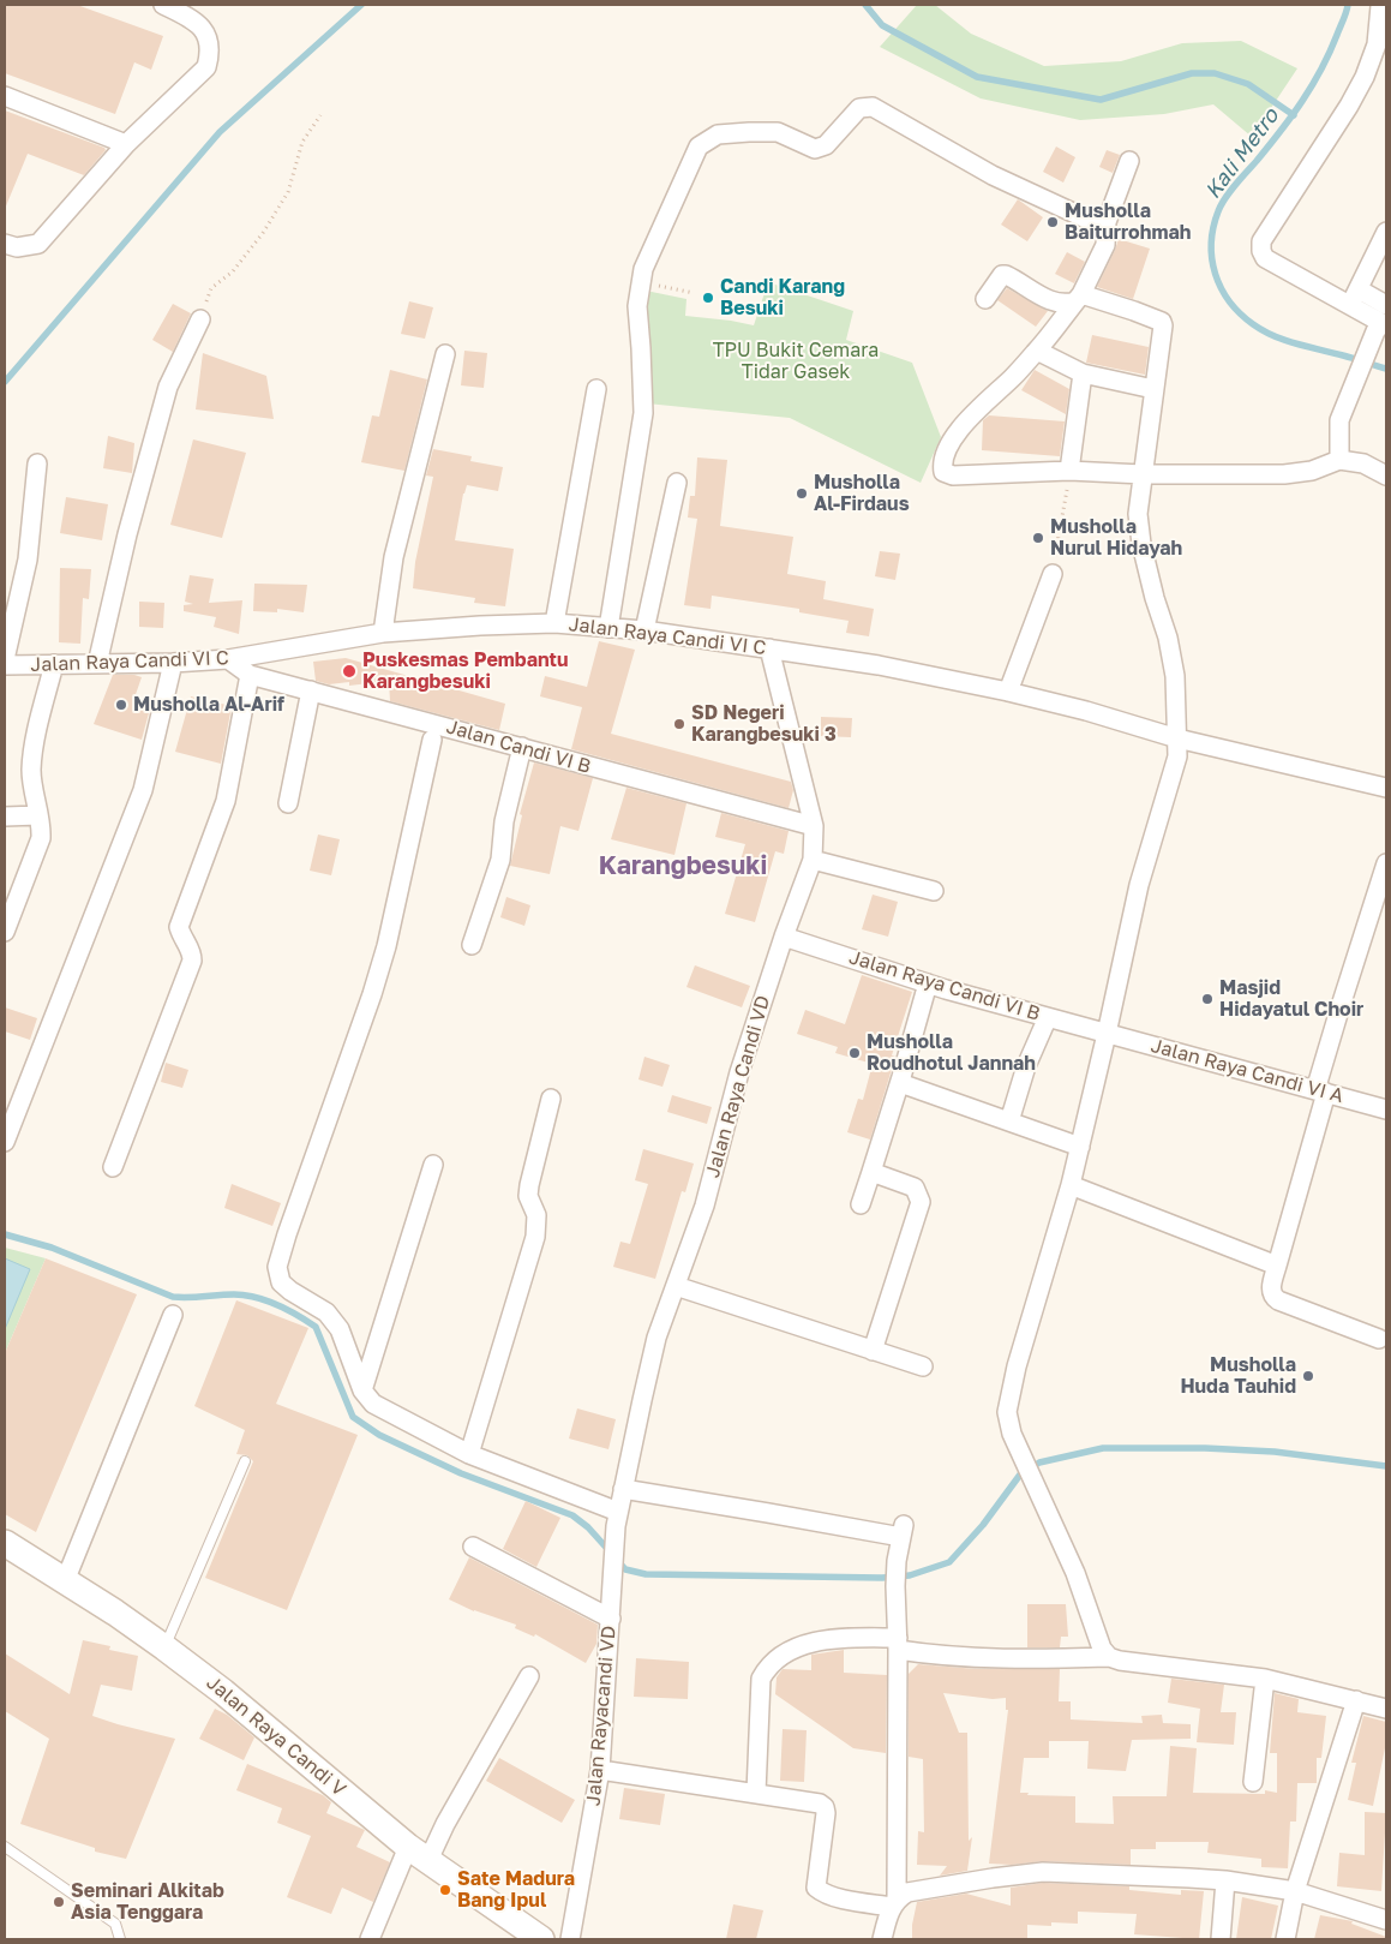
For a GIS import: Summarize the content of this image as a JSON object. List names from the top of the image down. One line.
{"streets":{"street":["Jalan Raya Candi VI C","Jalan Candi VI B","Jalan Raya Candi VI B","Jalan Raya Candi VI A","Jalan Raya Candi VD","Jalan Rayacandi VD","Jalan Raya Candi V"]},"crossings":[["Jalan Raya Candi VI C","Jalan Candi VI B"],["Jalan Raya Candi VI C","Jalan Raya Candi VD"],["Jalan Candi VI B","Jalan Raya Candi VD"],["Jalan Raya Candi VI B","Jalan Raya Candi VI A"],["Jalan Raya Candi VI B","Jalan Raya Candi VD"],["Jalan Raya Candi VD","Jalan Rayacandi VD"]],"districts":["Karangbesuki"],"water":["Kali Metro"],"parks":["TPU Bukit Cemara Tidar Gasek"],"places":["Musholla Baiturrohmah","Candi Karang Besuki","Musholla Al-Firdaus","Musholla Nurul Hidayah","Puskesmas Pembantu Karangbesuki","Musholla Al-Arif","SD Negeri Karangbesuki 3","Masjid Hidayatul Choir","Musholla Roudhotul Jannah","Musholla Huda Tauhid","Sate Madura Bang Ipul","Seminari Alkitab Asia Tenggara"]}
